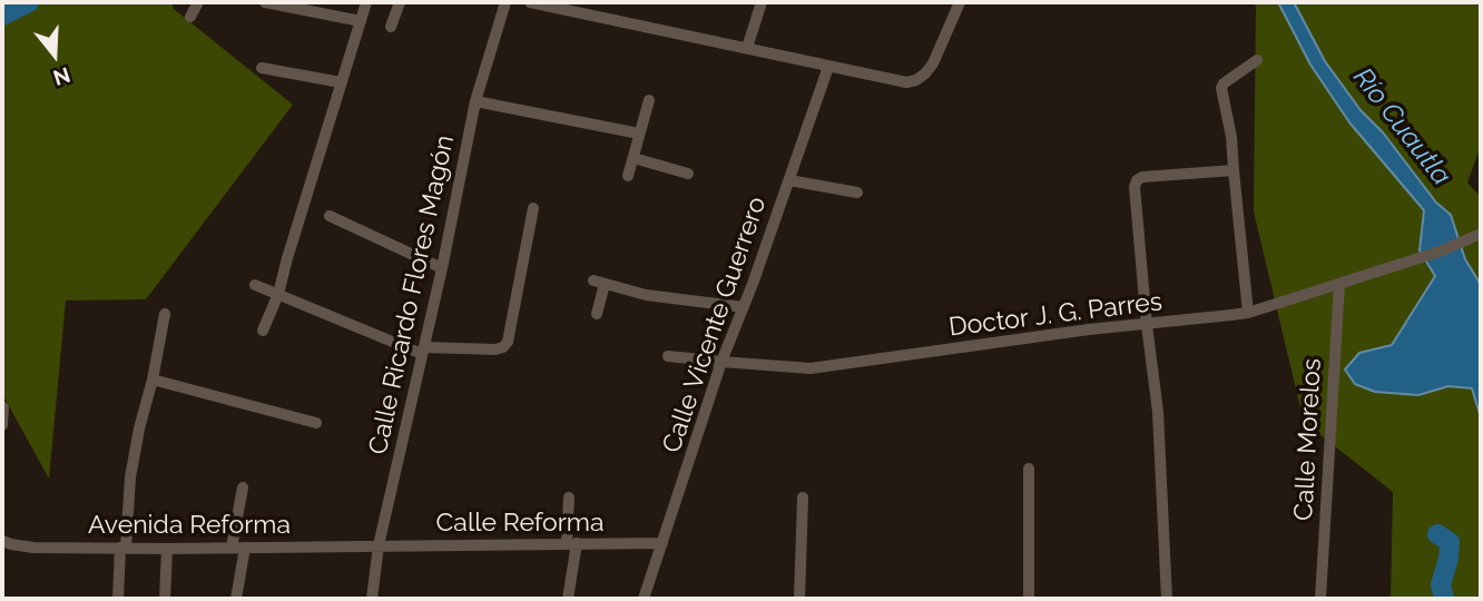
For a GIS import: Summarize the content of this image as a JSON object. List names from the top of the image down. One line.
{"streets":{"street":["Calle Ricardo Flores Magón","Doctor J. G. Parres","Calle Vicente Guerrero","Calle Morelos","Calle Reforma","Avenida Reforma"]},"crossings":[["Calle Ricardo Flores Magón","Calle Reforma"],["Calle Ricardo Flores Magón","Avenida Reforma"],["Doctor J. G. Parres","Calle Vicente Guerrero"],["Doctor J. G. Parres","Calle Morelos"],["Calle Vicente Guerrero","Calle Reforma"],["Calle Reforma","Avenida Reforma"]],"water":["Río Cuautla"],"north":"bottom"}
